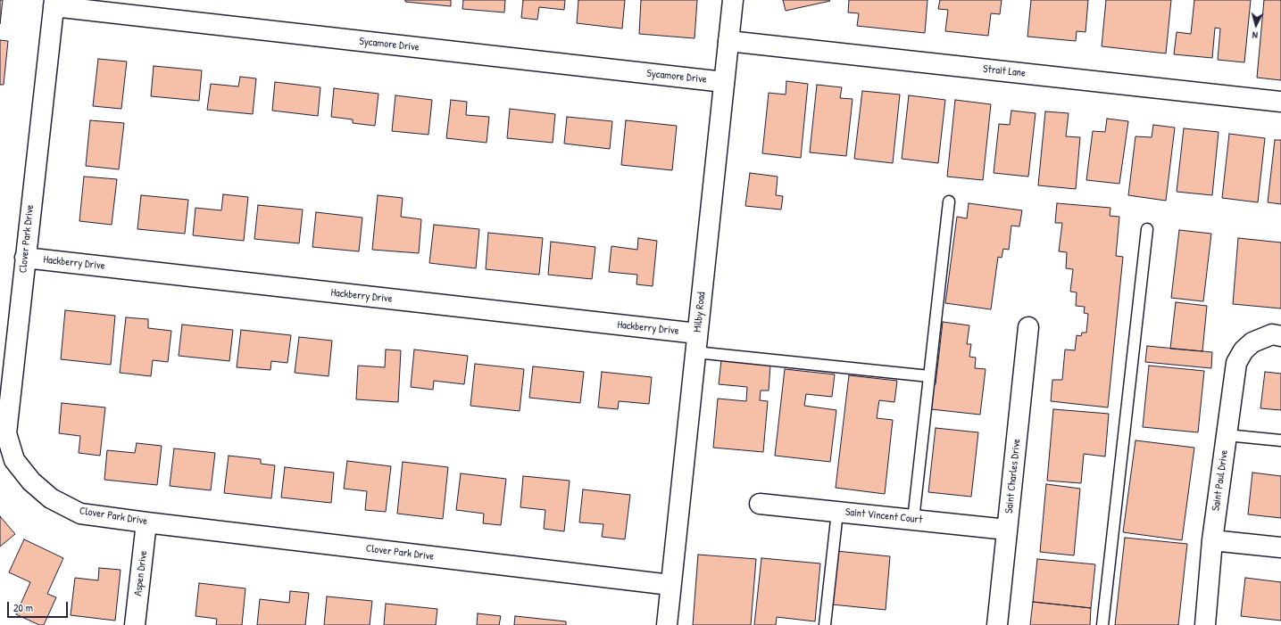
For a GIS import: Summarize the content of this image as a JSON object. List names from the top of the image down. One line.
{"streets":{"street":["Sycamore Drive","Strait Lane","Clover Park Drive","Hackberry Drive","Milby Road","Saint Charles Drive","Saint Paul Drive","Saint Vincent Court","Aspen Drive"]},"crossings":[["Sycamore Drive","Clover Park Drive"],["Sycamore Drive","Milby Road"],["Strait Lane","Milby Road"],["Clover Park Drive","Hackberry Drive"],["Clover Park Drive","Milby Road"],["Clover Park Drive","Aspen Drive"],["Hackberry Drive","Milby Road"],["Saint Charles Drive","Saint Vincent Court"]],"scale_bar":"20 m","north":"bottom"}
